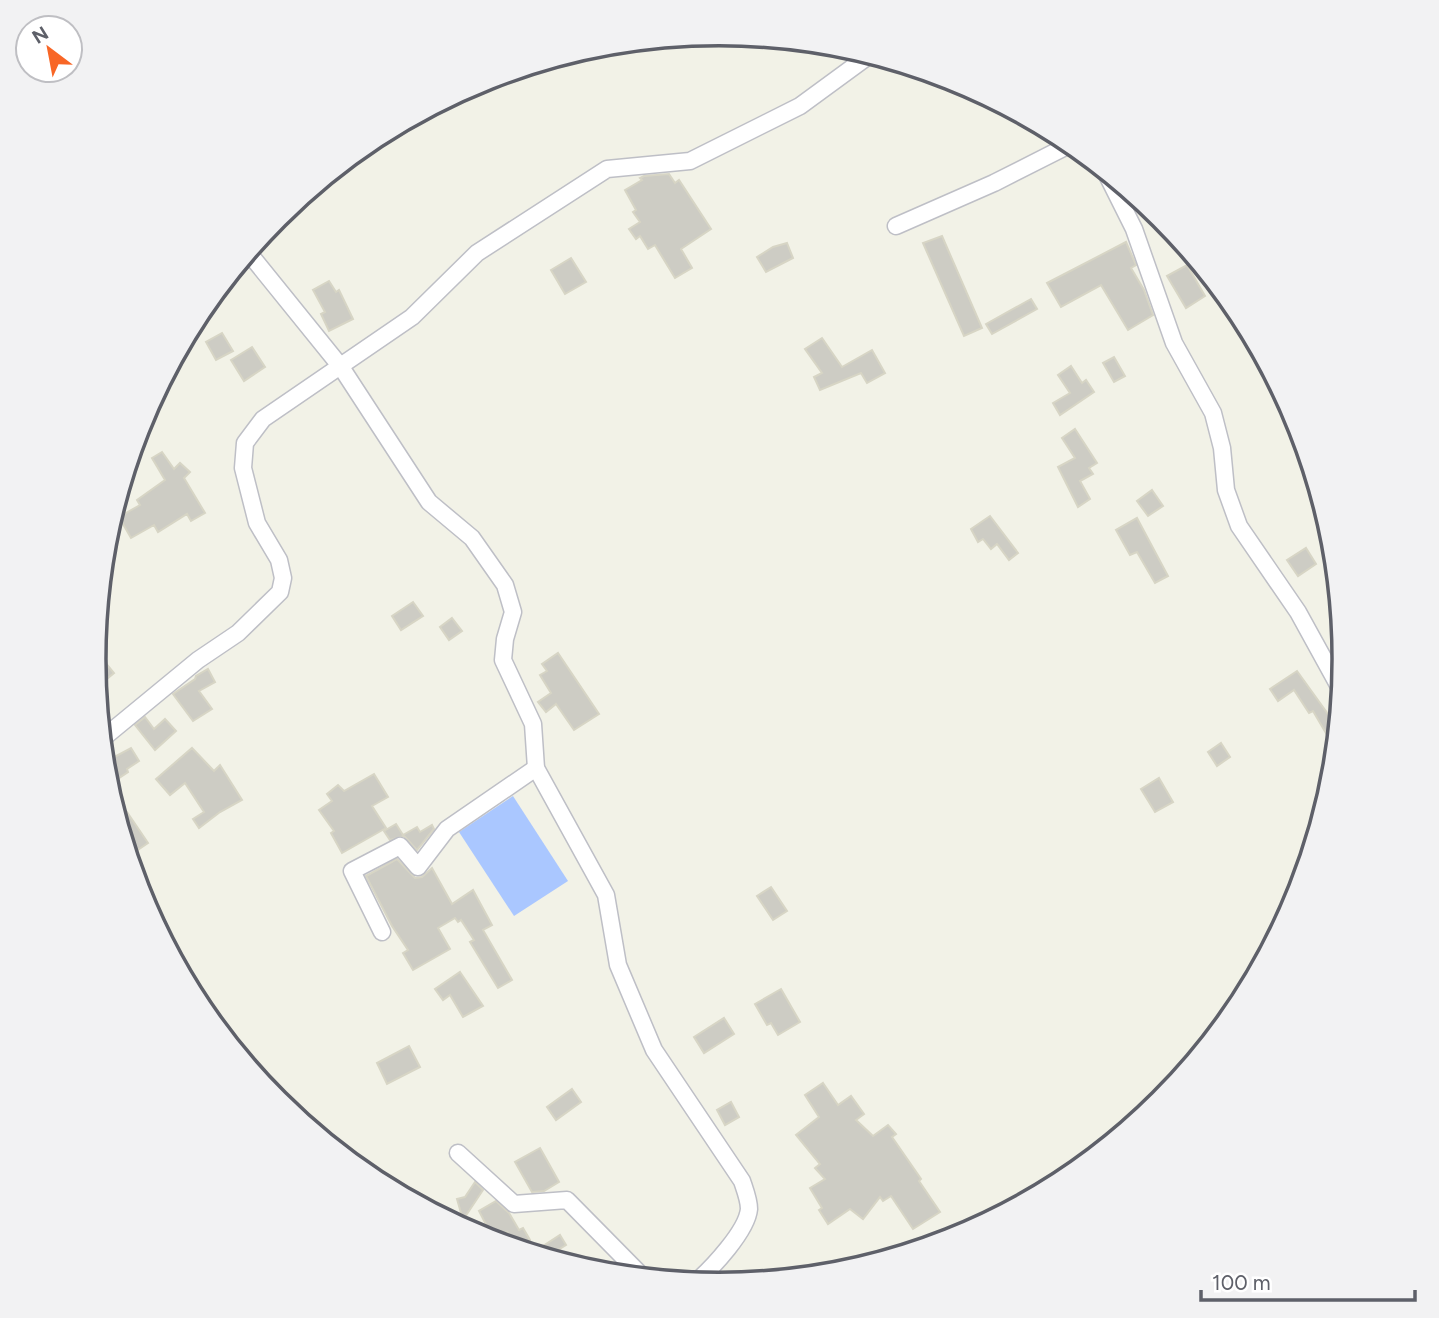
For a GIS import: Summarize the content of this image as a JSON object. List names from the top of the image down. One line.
{"scale_bar":"100 m","north":"top left"}
